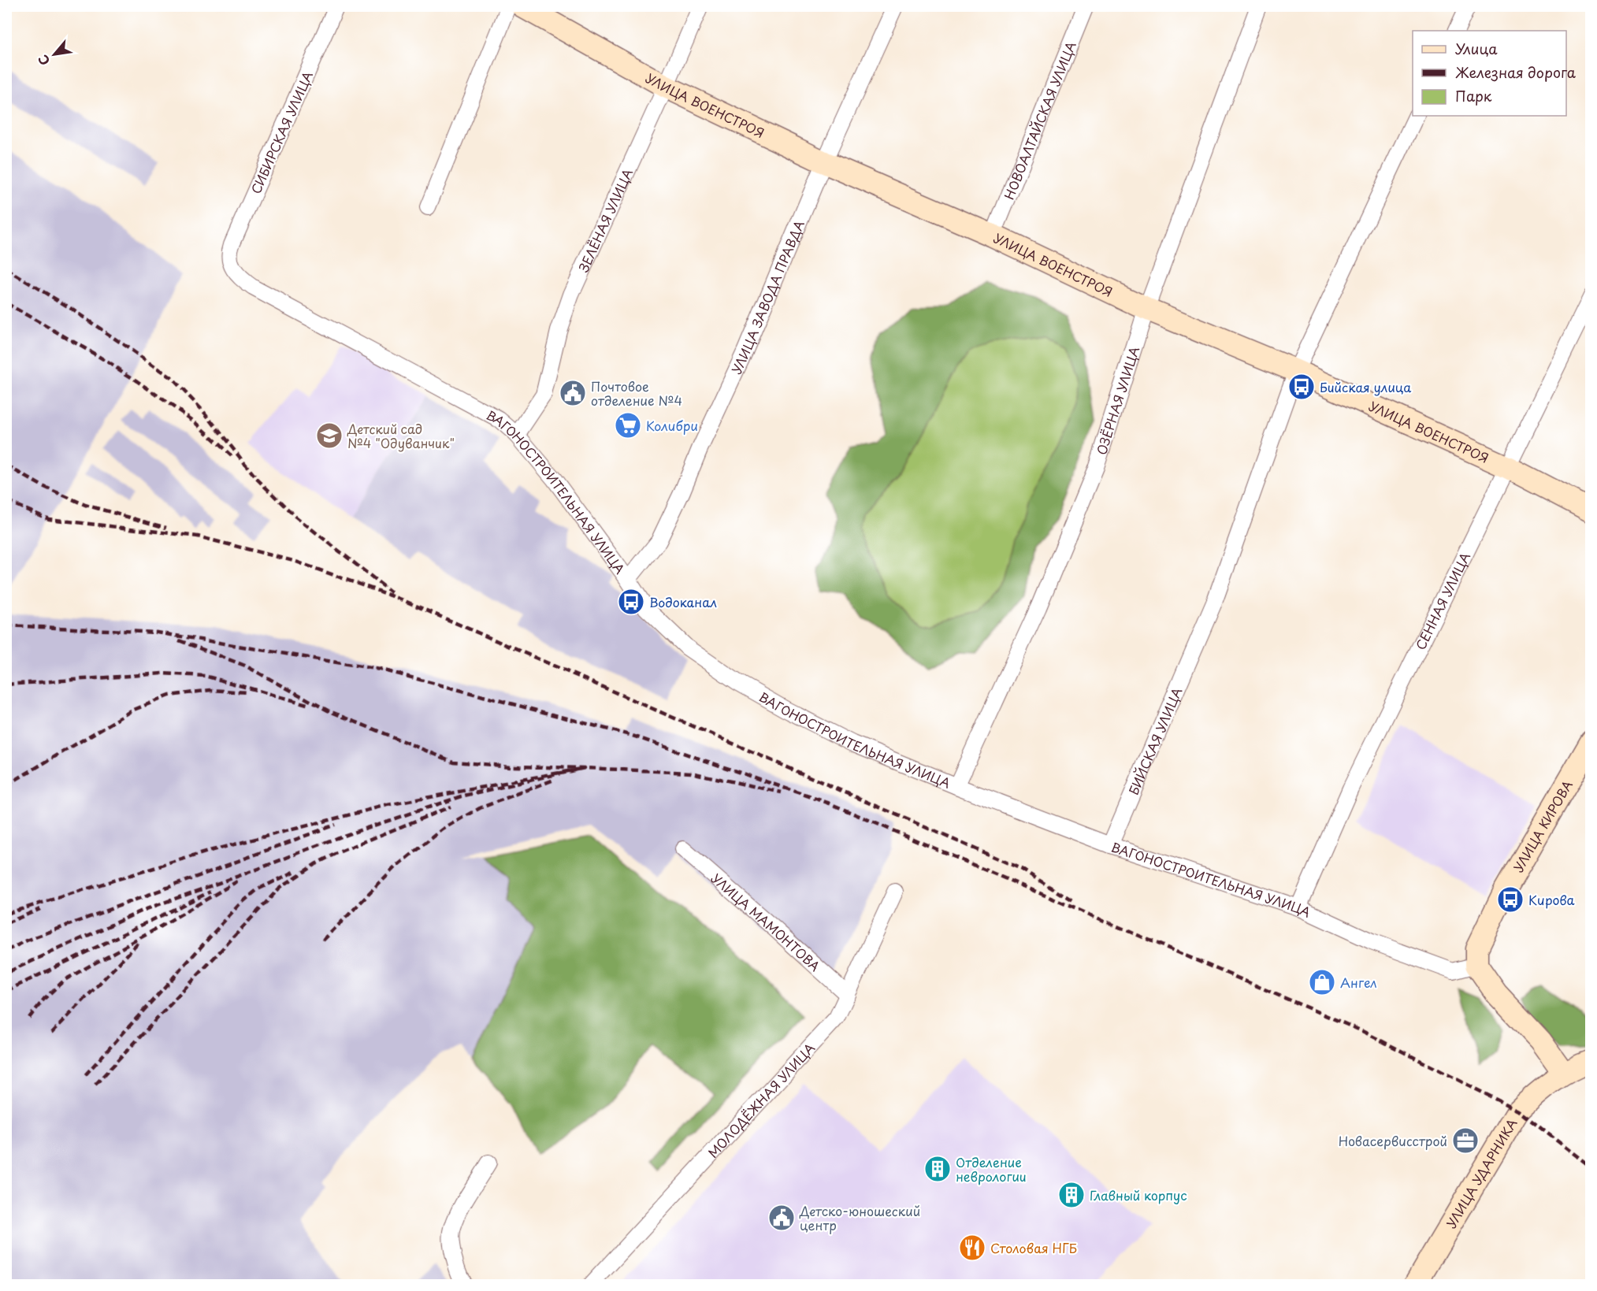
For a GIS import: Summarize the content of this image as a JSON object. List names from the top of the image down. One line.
{"streets":{"street":["УЛИЦА ВОЕНСТРОЯ","НОВОАЛТАЙСКАЯ УЛИЦА","СИБИРСКАЯ УЛИЦА","ЗЕЛЁНАЯ УЛИЦА","УЛИЦА ЗАВОДА ПРАВДА","ОЗЁРНАЯ УЛИЦА","ВАГОНОСТРОИТЕЛЬНАЯ УЛИЦА","СЕННАЯ УЛИЦА","БИЙСКАЯ УЛИЦА","УЛИЦА КИРОВА","УЛИЦА МАМОНТОВА","МОЛОДЁЖНАЯ УЛИЦА","УЛИЦА УДАРНИКА"]},"crossings":[["УЛИЦА ВОЕНСТРОЯ","НОВОАЛТАЙСКАЯ УЛИЦА"],["УЛИЦА ВОЕНСТРОЯ","ЗЕЛЁНАЯ УЛИЦА"],["УЛИЦА ВОЕНСТРОЯ","УЛИЦА ЗАВОДА ПРАВДА"],["УЛИЦА ВОЕНСТРОЯ","ОЗЁРНАЯ УЛИЦА"],["УЛИЦА ВОЕНСТРОЯ","СЕННАЯ УЛИЦА"],["УЛИЦА ВОЕНСТРОЯ","БИЙСКАЯ УЛИЦА"],["СИБИРСКАЯ УЛИЦА","ВАГОНОСТРОИТЕЛЬНАЯ УЛИЦА"],["ЗЕЛЁНАЯ УЛИЦА","ВАГОНОСТРОИТЕЛЬНАЯ УЛИЦА"],["УЛИЦА ЗАВОДА ПРАВДА","ВАГОНОСТРОИТЕЛЬНАЯ УЛИЦА"],["ОЗЁРНАЯ УЛИЦА","ВАГОНОСТРОИТЕЛЬНАЯ УЛИЦА"],["ВАГОНОСТРОИТЕЛЬНАЯ УЛИЦА","СЕННАЯ УЛИЦА"],["ВАГОНОСТРОИТЕЛЬНАЯ УЛИЦА","БИЙСКАЯ УЛИЦА"],["ВАГОНОСТРОИТЕЛЬНАЯ УЛИЦА","УЛИЦА КИРОВА"],["УЛИЦА МАМОНТОВА","МОЛОДЁЖНАЯ УЛИЦА"]],"places":{"bus stop":["Бийская улица","Водоканал","Кирова"],"public building":["Почтовое отделение №4","Детско-юношеский центр"],"supermarket":["Колибри"],"school or university":["Детский сад №4 \"Одуванчик\""],"shop":["Ангел"],"office":["Новасервисстрой"],"building":["Отделение неврологии","Главный корпус"],"restaurant":["Столовая НГБ"]},"legend":["Улица","Железная дорога","Парк"],"north":"bottom left"}
